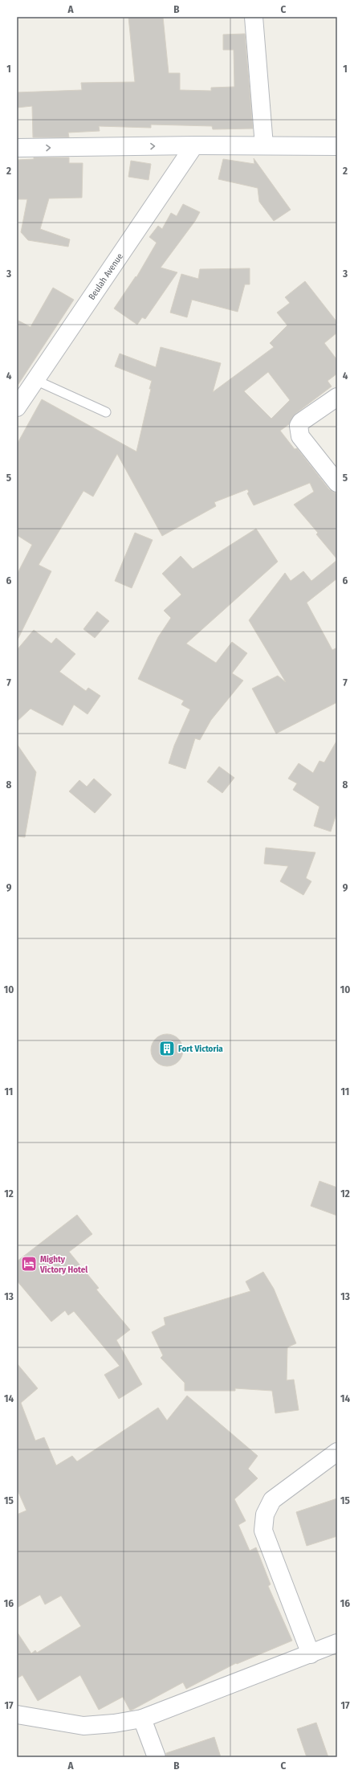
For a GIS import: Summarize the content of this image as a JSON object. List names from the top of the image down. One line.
{"streets":{"street":["Beulah Avenue"]},"places":{"building":["Fort Victoria"],"hotel":["Mighty Victory Hotel"]},"grid":{"columns":["A","B","C"],"rows":["1","2","3","4","5","6","7","8","9","10","11","12","13","14","15","16","17"]}}
